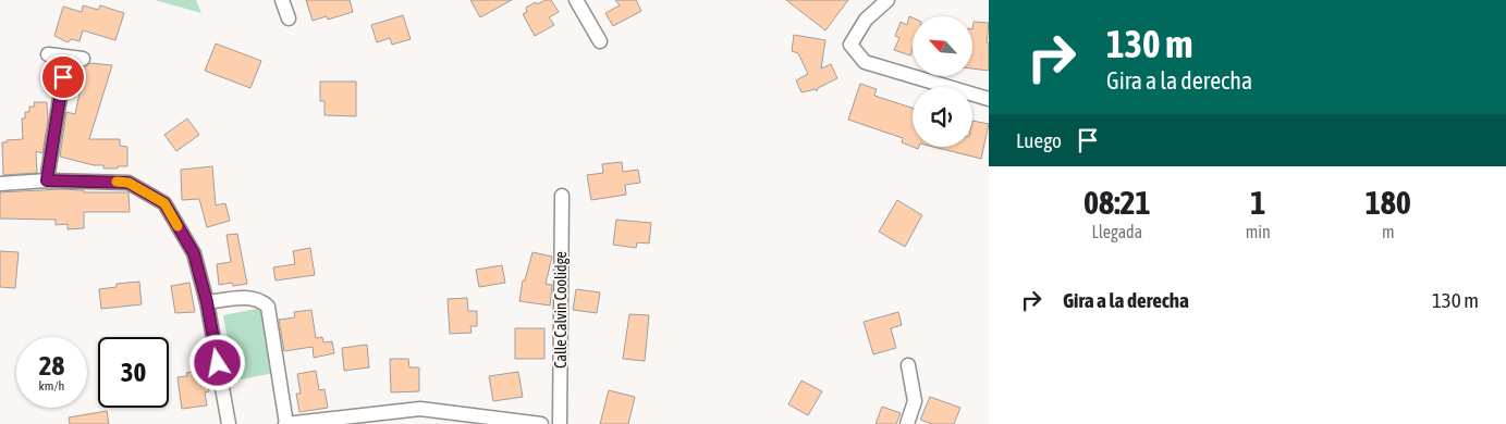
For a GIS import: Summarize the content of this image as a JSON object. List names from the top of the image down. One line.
{"streets":{"street":["Calle Calvin Coolidge"]},"north":"top left","page":{"turn":["130 m","Gira a la derecha"],"then":"Luego","eta":["08:21","Llegada","1","min","180","m"],"list":[{"name":"Gira a la derecha","value":"130 m"}],"speed":"28 km/h","limit":"30"}}
